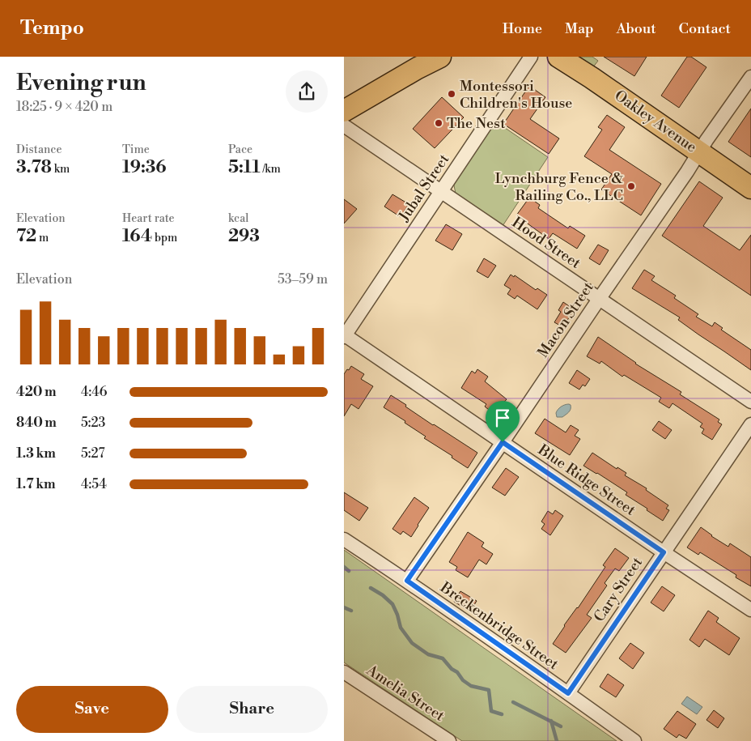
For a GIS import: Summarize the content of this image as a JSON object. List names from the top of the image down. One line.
{"streets":{"main road":["Oakley Avenue"],"street":["Jubal Street","Hood Street","Macon Street","Blue Ridge Street","Cary Street","Breckenbridge Street","Amelia Street"]},"crossings":[["Oakley Avenue","Macon Street"],["Jubal Street","Hood Street"],["Jubal Street","Blue Ridge Street"],["Hood Street","Macon Street"],["Macon Street","Blue Ridge Street"],["Macon Street","Breckenbridge Street"],["Blue Ridge Street","Cary Street"],["Cary Street","Breckenbridge Street"]],"places":["Montessori Children's House","The Nest","Lynchburg Fence & Railing Co., LLC"],"page":{"header":"Tempo","nav":["Home","Map","About","Contact"],"heading":["Evening run","18:25 · 9 × 420 m"],"stats":[["Distance","3.78 km"],["Time","19:36"],["Pace","5:11 /km"],["Elevation","72 m"],["Heart rate","164 bpm"],["kcal","293"]],"chart":["Elevation","53–59 m"],"list":[{"name":"420 m","note":"4:46"},{"name":"840 m","note":"5:23"},{"name":"1.3 km","note":"5:27"},{"name":"1.7 km","note":"4:54"}],"buttons":["Save","Share"]}}
